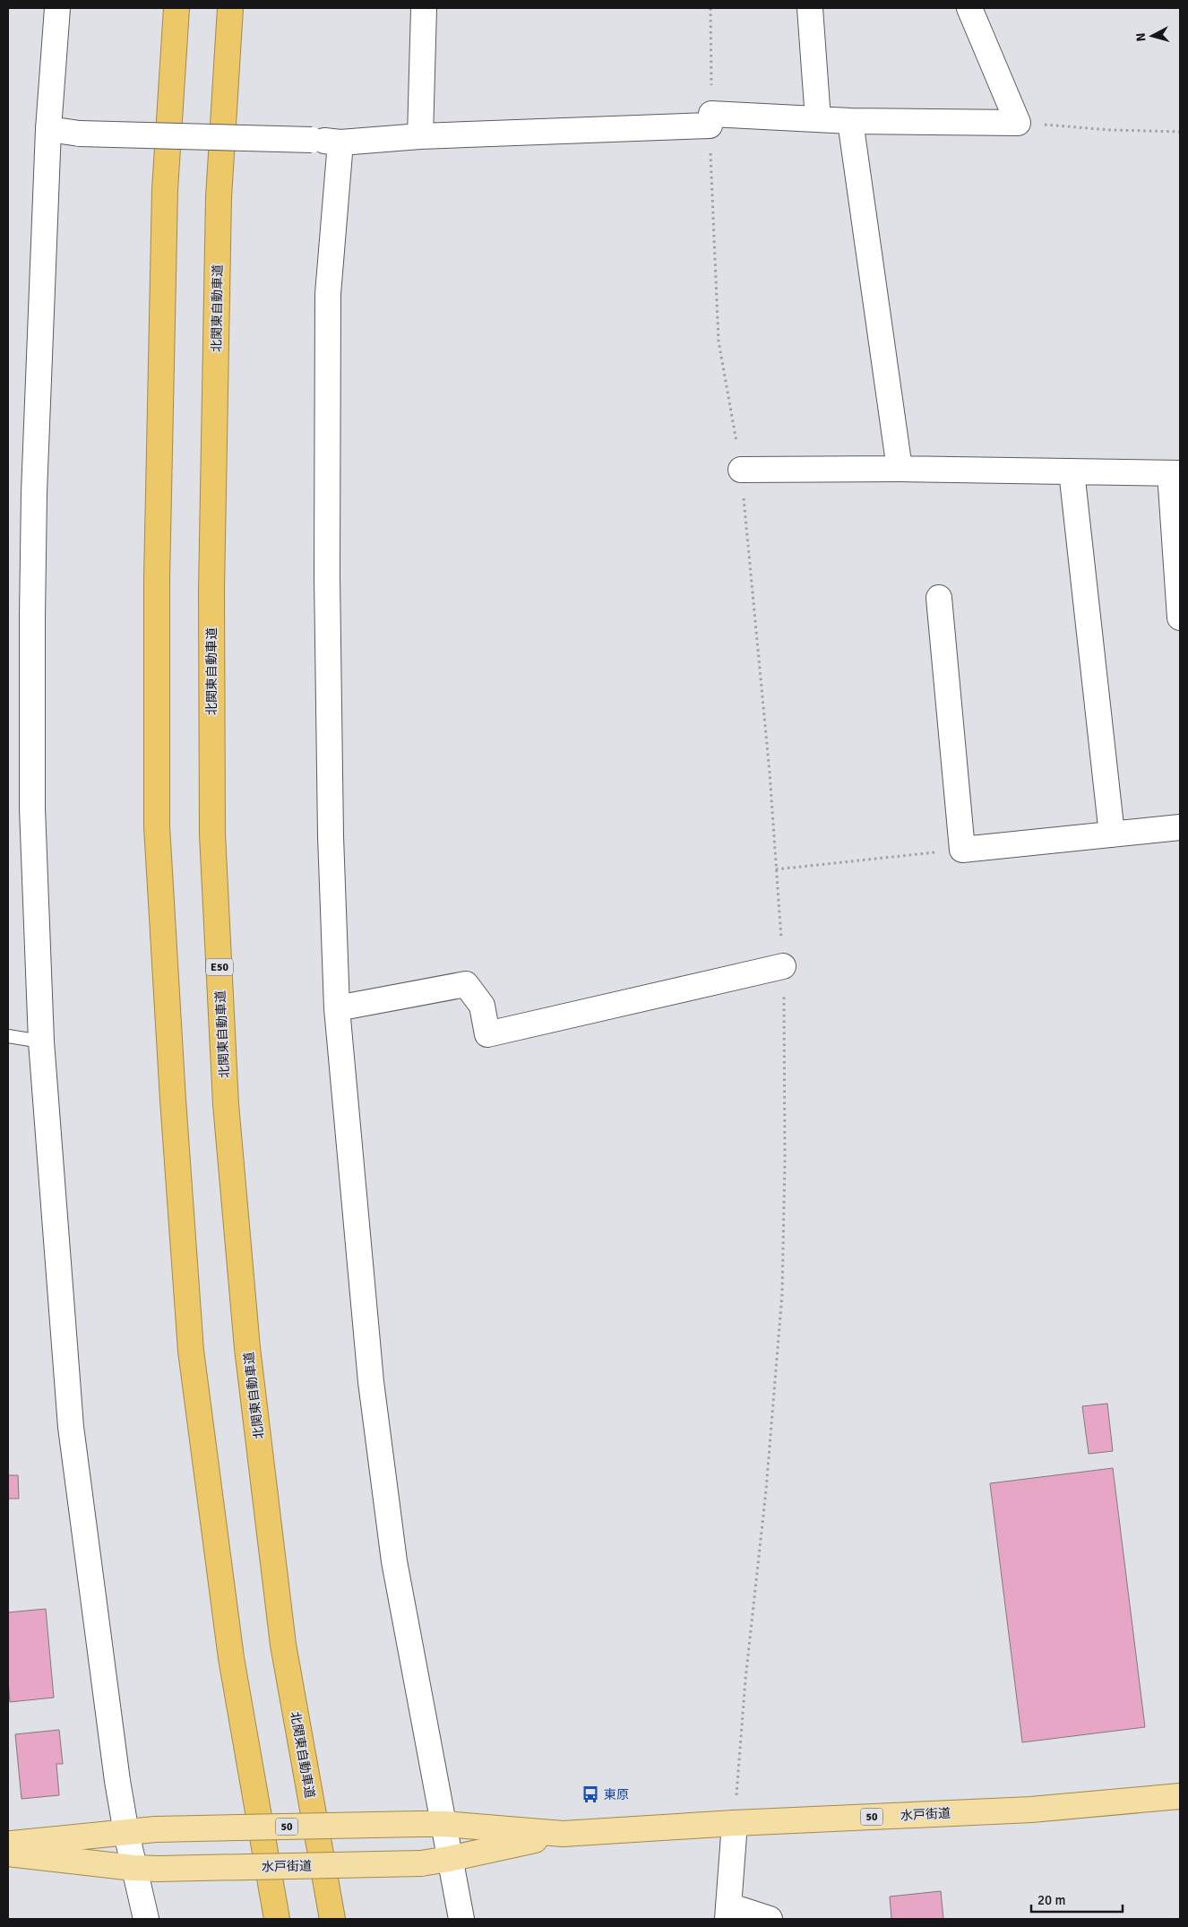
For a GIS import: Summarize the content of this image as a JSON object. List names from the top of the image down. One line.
{"streets":{"highway":["北関東自動車道","E50"],"main road":["水戸街道","50"]},"places":{"bus stop":["東原"]},"scale_bar":"20 m","north":"left"}
